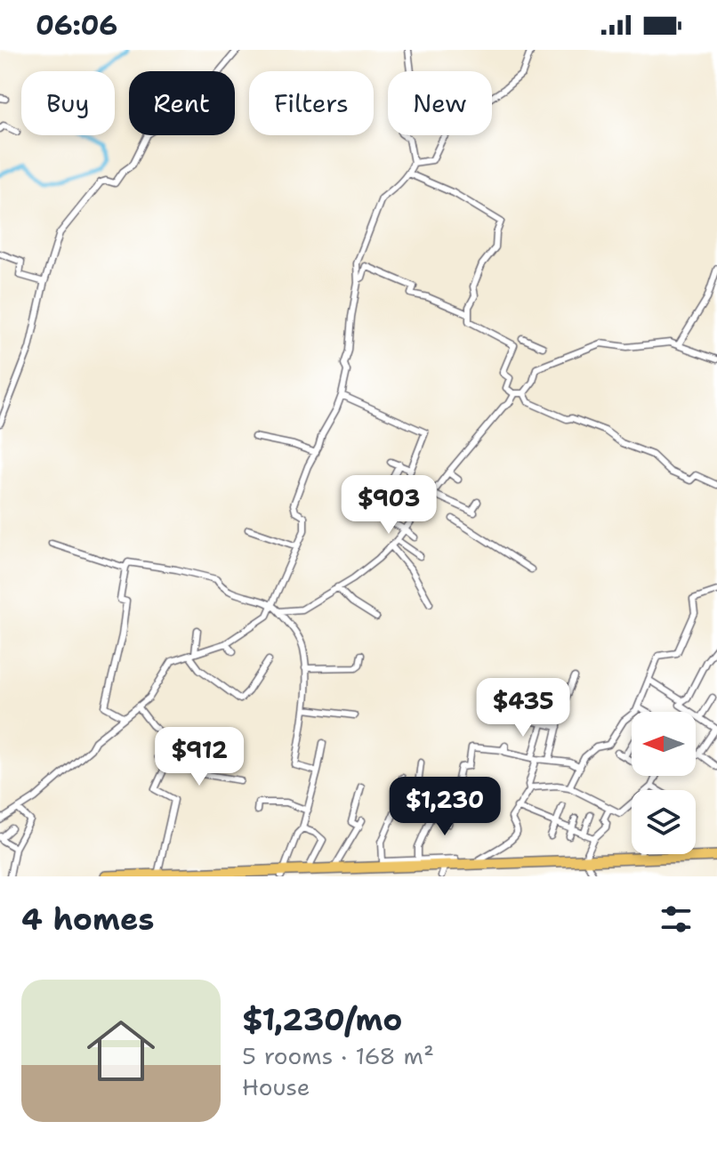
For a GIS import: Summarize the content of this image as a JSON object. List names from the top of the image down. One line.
{"north":"left","page":{"status":"06:06","chip":["Buy","Rent","Filters","New"],"price":["$903","$435","$912","$1,230"],"heading":"4 homes","list":[{"name":"$1,230/mo","note":"5 rooms · 168 m² · House"}]}}
